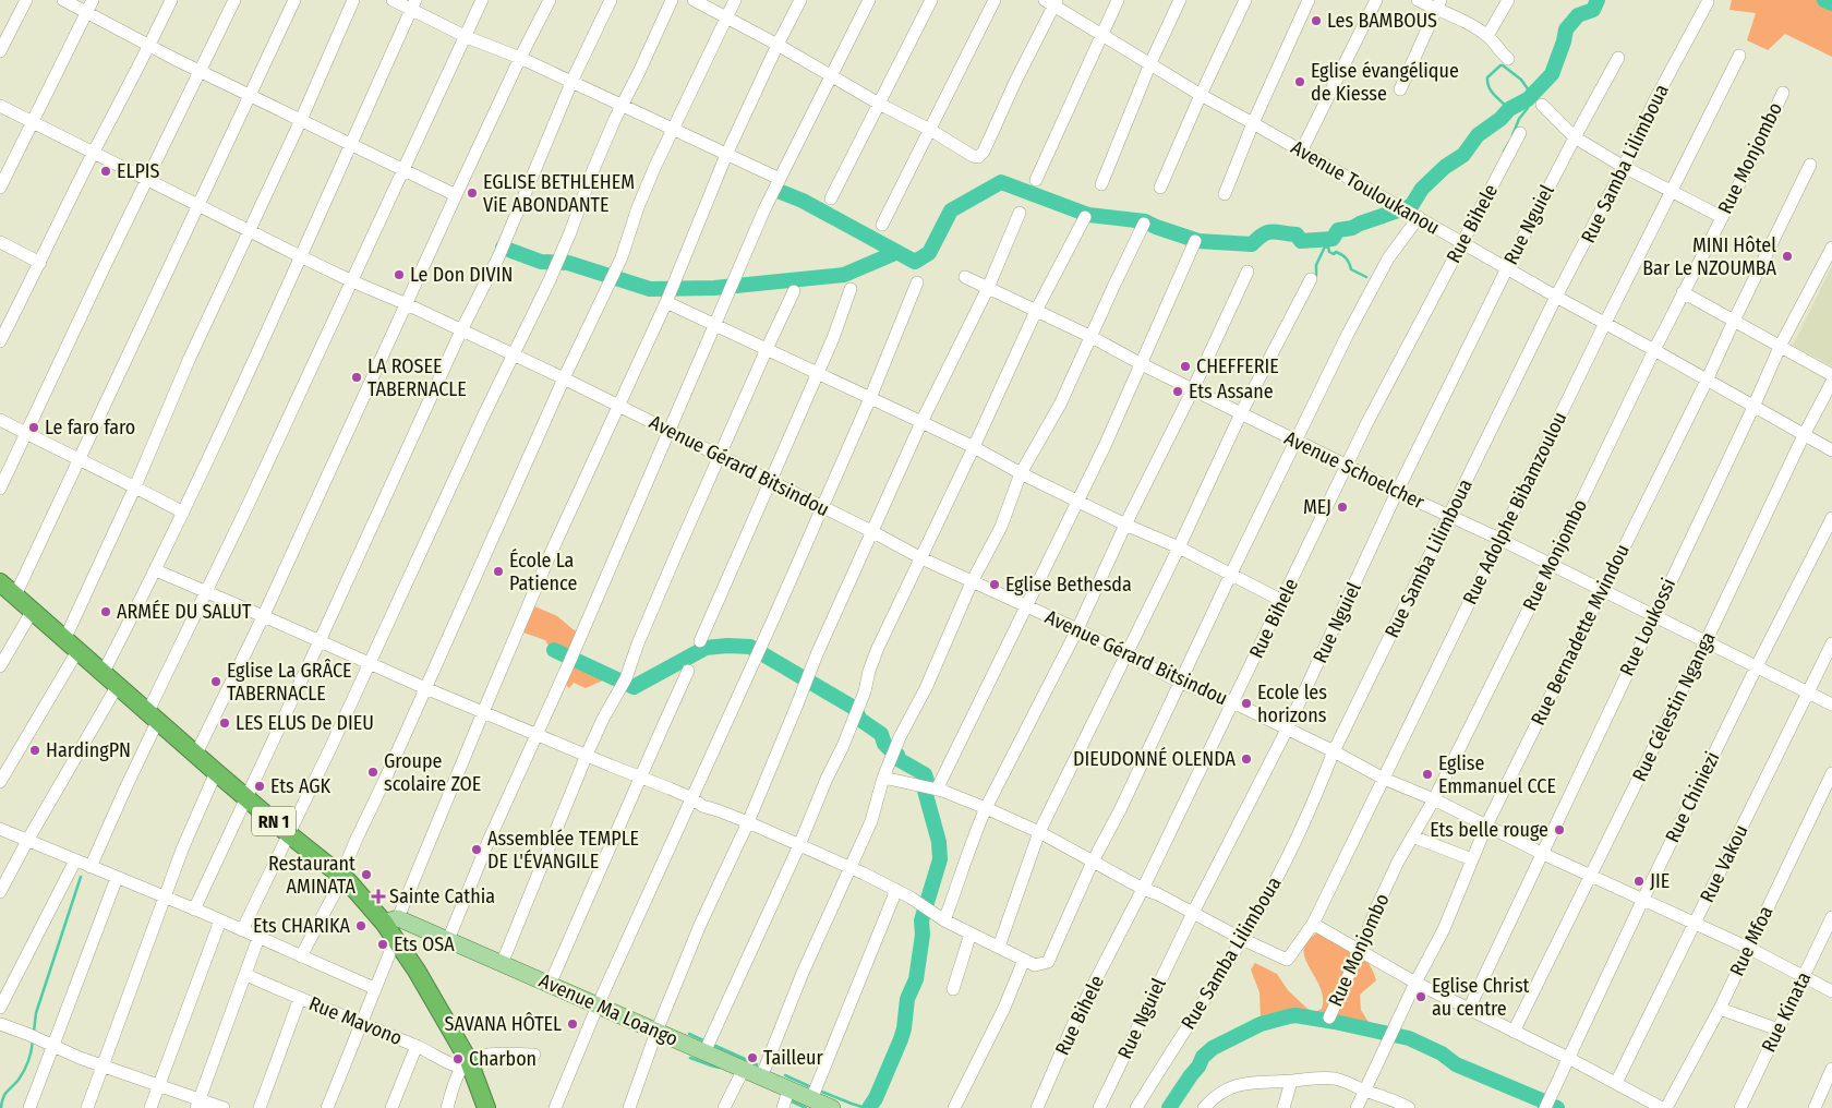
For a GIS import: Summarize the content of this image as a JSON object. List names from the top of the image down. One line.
{"streets":{"highway":["RN 1"],"main road":["Avenue Ma Loango"],"street":["Rue Monjombo","Rue Samba Lilimboua","Avenue Touloukanou","Rue Bihele","Rue Nguiel","Avenue Gérard Bitsindou","Avenue Schoelcher","Rue Adolphe Bibamzoulou","Rue Loukossi","Rue Bernadette Mvindou","Rue Célestin Nganga","Rue Chiniezi","Rue Vakou","Rue Mfoa","Rue Kinata","Rue Mavono"]},"crossings":[["Rue Monjombo","Avenue Touloukanou"],["Rue Monjombo","Avenue Gérard Bitsindou"],["Rue Monjombo","Avenue Schoelcher"],["Rue Samba Lilimboua","Avenue Touloukanou"],["Rue Samba Lilimboua","Avenue Gérard Bitsindou"],["Rue Samba Lilimboua","Avenue Schoelcher"],["Rue Samba Lilimboua","Rue Adolphe Bibamzoulou"],["Avenue Touloukanou","Rue Bihele"],["Avenue Touloukanou","Rue Nguiel"],["Avenue Touloukanou","Rue Adolphe Bibamzoulou"],["Avenue Touloukanou","Rue Loukossi"],["Avenue Touloukanou","Rue Bernadette Mvindou"],["Avenue Touloukanou","Rue Célestin Nganga"],["Rue Bihele","Avenue Gérard Bitsindou"],["Rue Bihele","Avenue Schoelcher"],["Rue Nguiel","Avenue Gérard Bitsindou"],["Rue Nguiel","Avenue Schoelcher"],["Avenue Gérard Bitsindou","Rue Adolphe Bibamzoulou"],["Avenue Gérard Bitsindou","Rue Loukossi"],["Avenue Gérard Bitsindou","Rue Bernadette Mvindou"],["Avenue Gérard Bitsindou","Rue Célestin Nganga"],["Avenue Gérard Bitsindou","Rue Chiniezi"],["Avenue Gérard Bitsindou","Rue Vakou"],["Avenue Gérard Bitsindou","Rue Mfoa"],["Avenue Gérard Bitsindou","Rue Kinata"],["Avenue Schoelcher","Rue Adolphe Bibamzoulou"],["Avenue Schoelcher","Rue Loukossi"],["Avenue Schoelcher","Rue Bernadette Mvindou"],["Avenue Schoelcher","Rue Célestin Nganga"],["Avenue Schoelcher","Rue Chiniezi"],["Avenue Schoelcher","Rue Vakou"],["RN 1","Avenue Ma Loango"],["RN 1","Rue Mavono"]],"places":{"other":["Les BAMBOUS","Eglise évangélique de Kiesse","ELPIS","EGLISE BETHLEHEM ViE ABONDANTE","MINI Hôtel Bar Le NZOUMBA","Le Don DIVIN","CHEFFERIE","LA ROSEE TABERNACLE","Ets Assane","Le faro faro","MEJ","École La Patience","Eglise Bethesda","ARMÉE DU SALUT","Eglise La GRÂCE TABERNACLE","Ecole les horizons","LES ELUS De DIEU","HardingPN","DIEUDONNÉ OLENDA","Groupe scolaire ZOE","Eglise Emmanuel CCE","Ets AGK","Ets belle rouge","Assemblée TEMPLE DE L'ÉVANGILE","Restaurant AMINATA","JIE","Ets CHARIKA","Ets OSA","Eglise Christ au centre","SAVANA HÔTEL","Tailleur","Charbon"],"health":["Sainte Cathia"]}}
